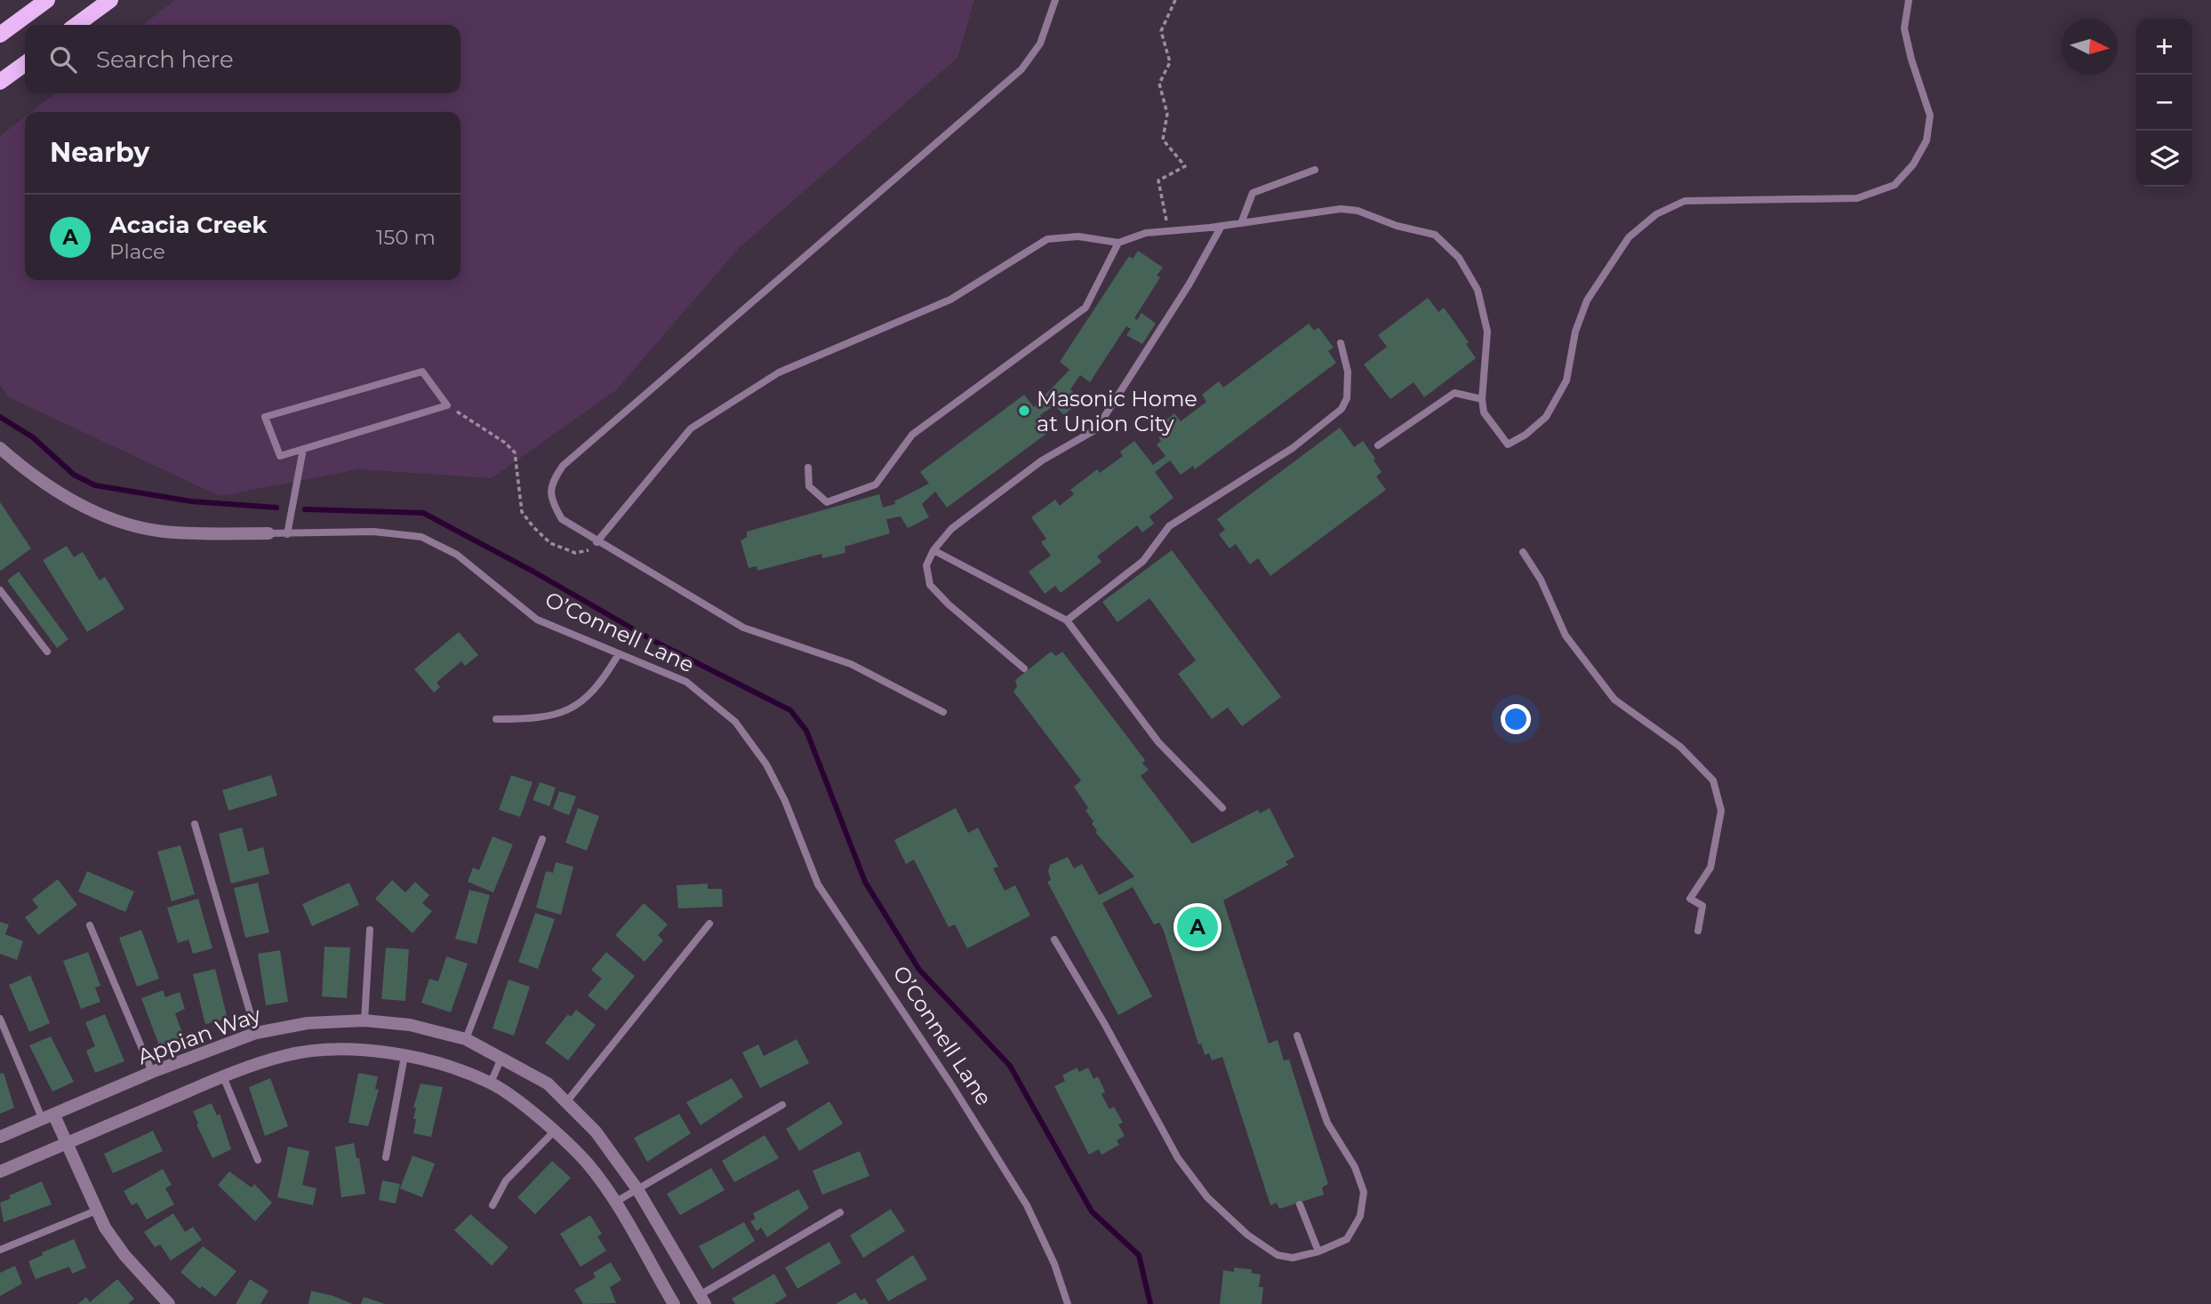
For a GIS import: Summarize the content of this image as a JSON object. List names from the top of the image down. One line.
{"streets":{"street":["O’Connell Lane","Appian Way"]},"places":["Masonic Home at Union City"],"north":"right","page":{"map_buttons":["+","−"],"search":"Search here","heading":"Nearby","list":[{"mark":"A","name":"Acacia Creek","note":"Place","value":"150 m"}],"pins":"A"}}
